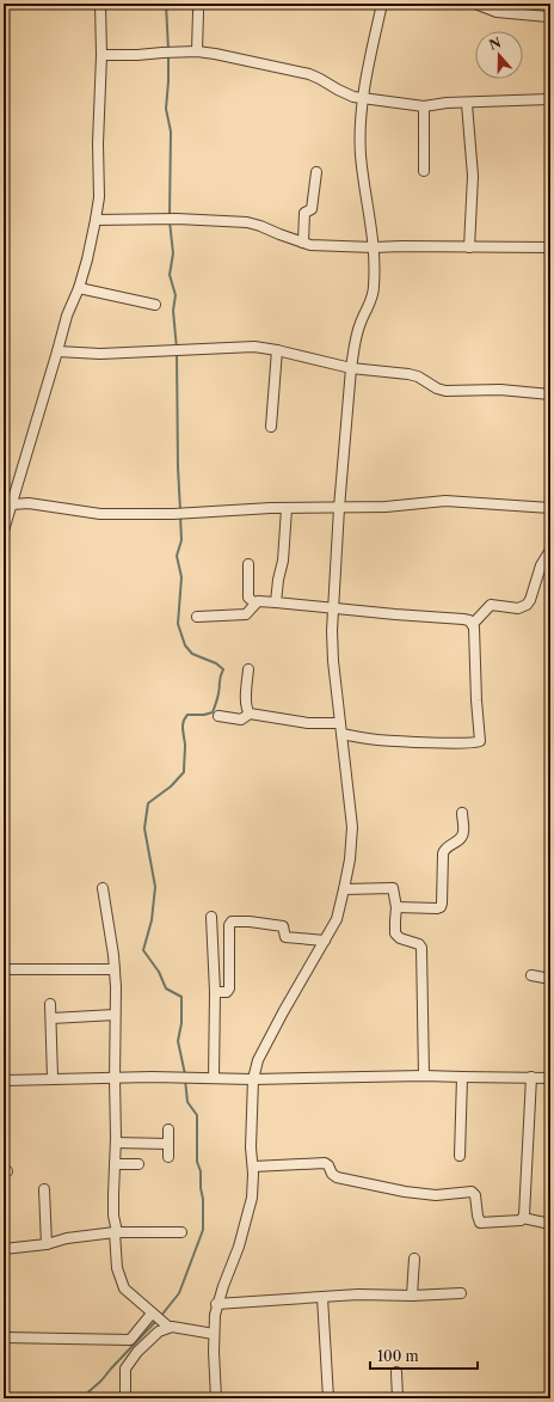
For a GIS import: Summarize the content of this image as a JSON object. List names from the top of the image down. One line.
{"scale_bar":"100 m","north":"top"}
